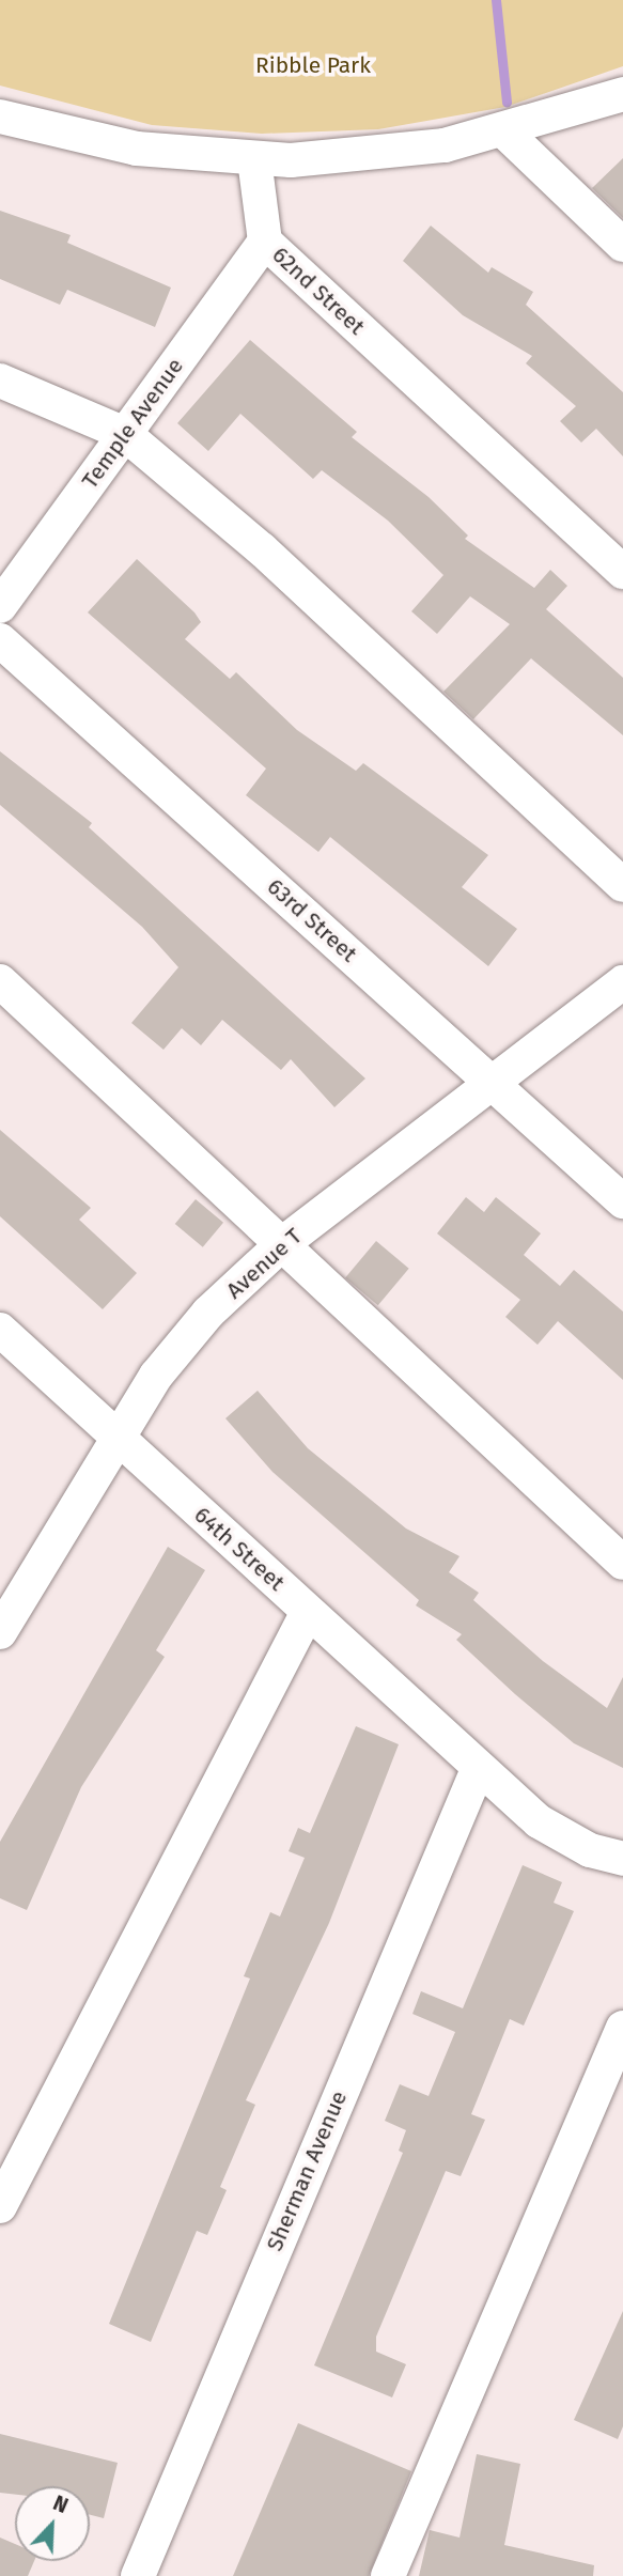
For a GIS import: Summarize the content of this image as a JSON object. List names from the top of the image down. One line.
{"streets":{"street":["62nd Street","Temple Avenue","63rd Street","Avenue T","64th Street","Sherman Avenue"]},"crossings":[["62nd Street","Temple Avenue"],["63rd Street","Avenue T"],["Avenue T","64th Street"],["64th Street","Sherman Avenue"]],"parks":["Ribble Park"],"north":"top right"}
